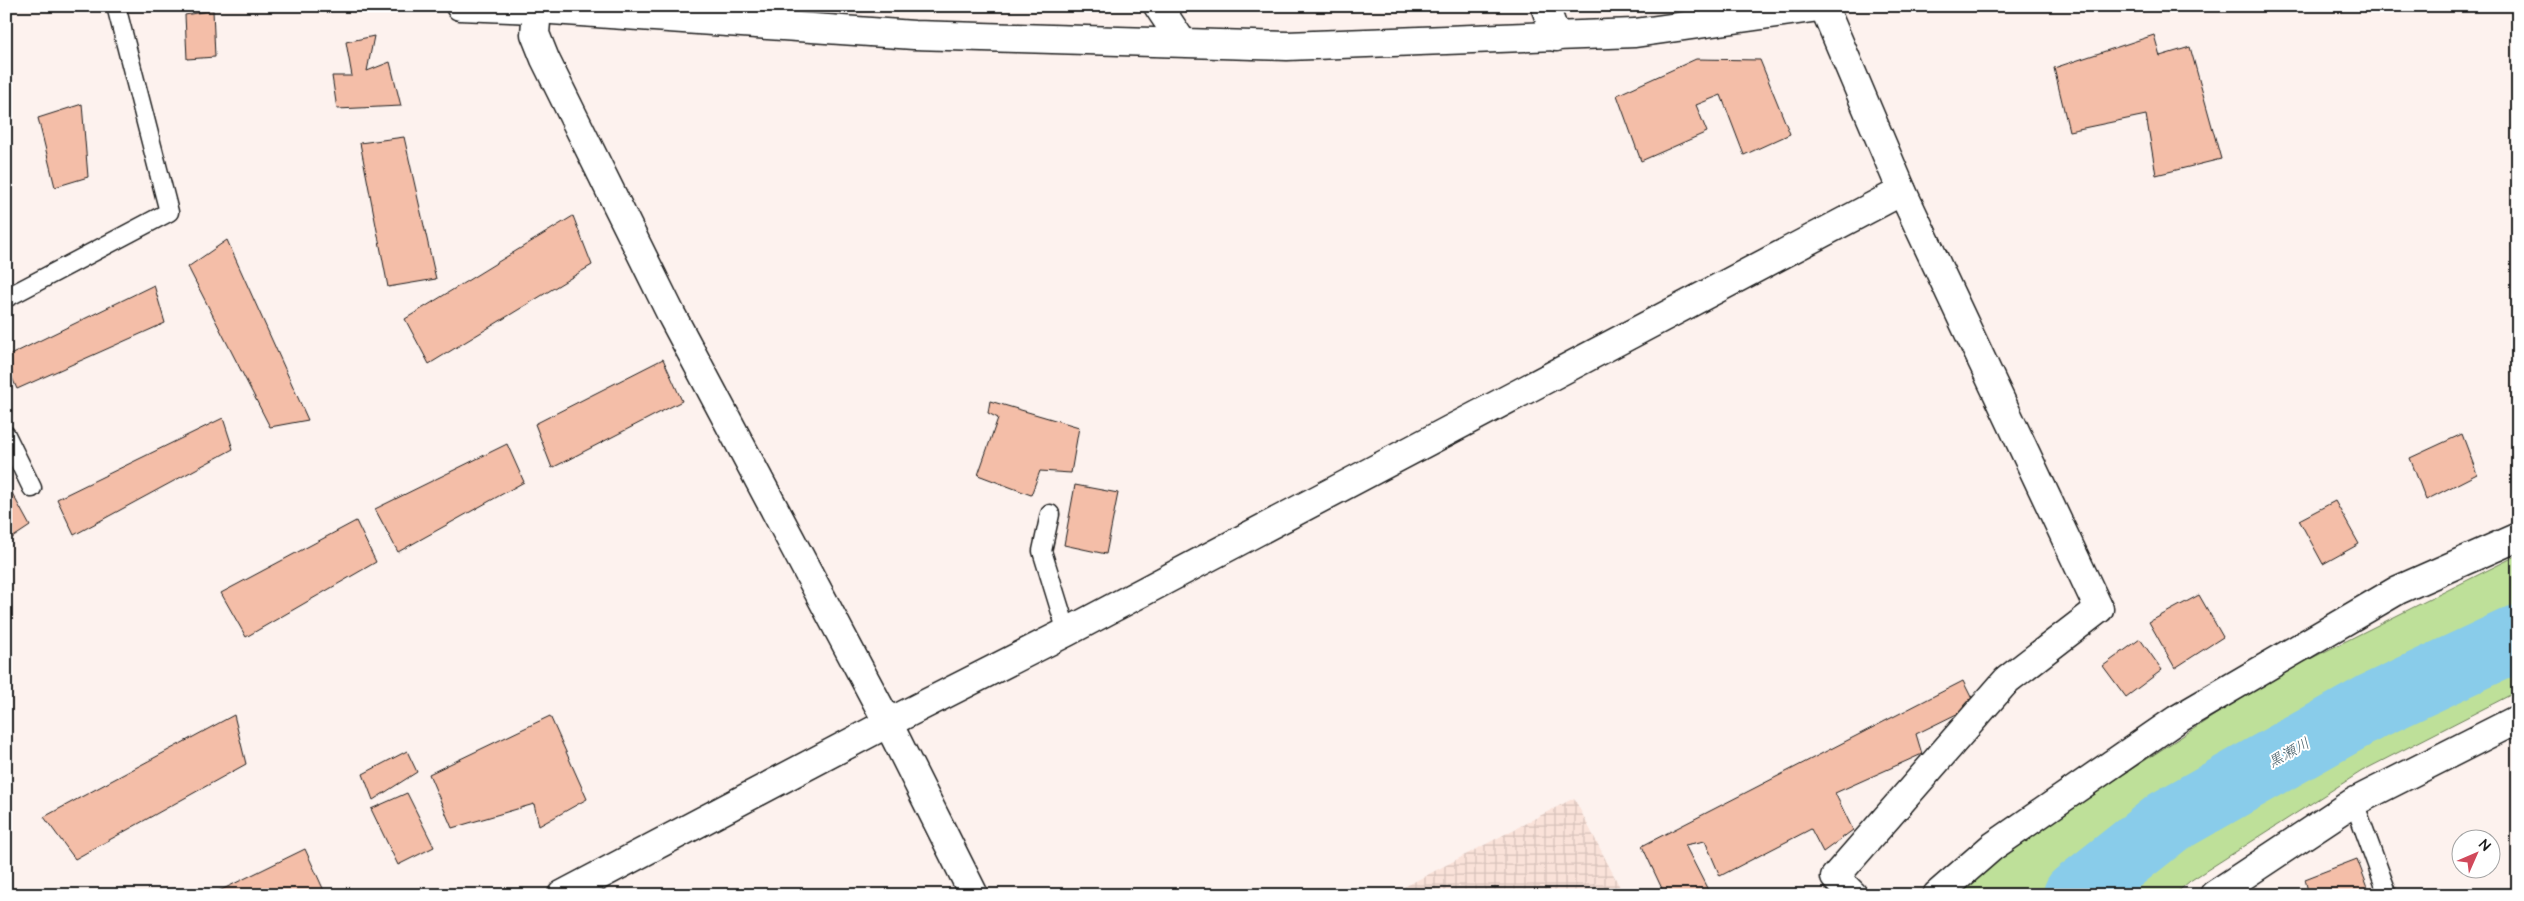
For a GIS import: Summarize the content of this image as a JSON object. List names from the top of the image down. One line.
{"water":["黒瀬川"],"north":"top right"}
